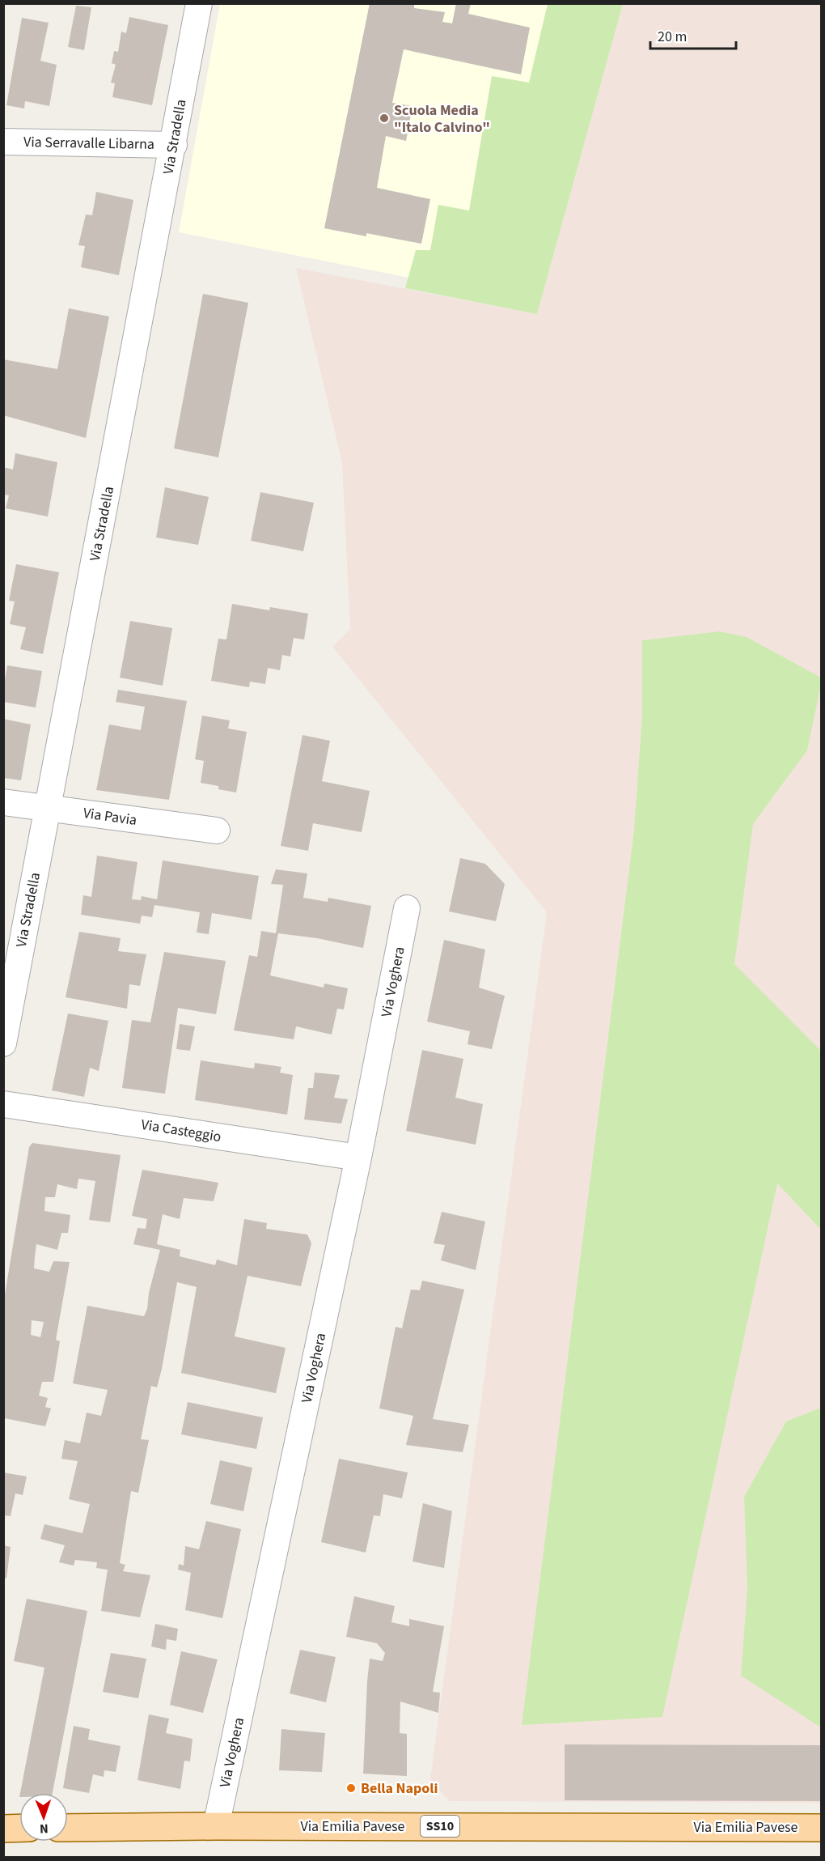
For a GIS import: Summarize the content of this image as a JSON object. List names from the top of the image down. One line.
{"streets":{"main road":["Via Emilia Pavese","SS10"],"street":["Via Stradella","Via Serravalle Libarna","Via Pavia","Via Voghera","Via Casteggio"]},"crossings":[["Via Stradella","Via Serravalle Libarna"],["Via Stradella","Via Pavia"],["Via Voghera","Via Casteggio"],["Via Voghera","Via Emilia Pavese"]],"places":["Scuola Media \"Italo Calvino\"","Bella Napoli"],"scale_bar":"20 m","north":"bottom"}
